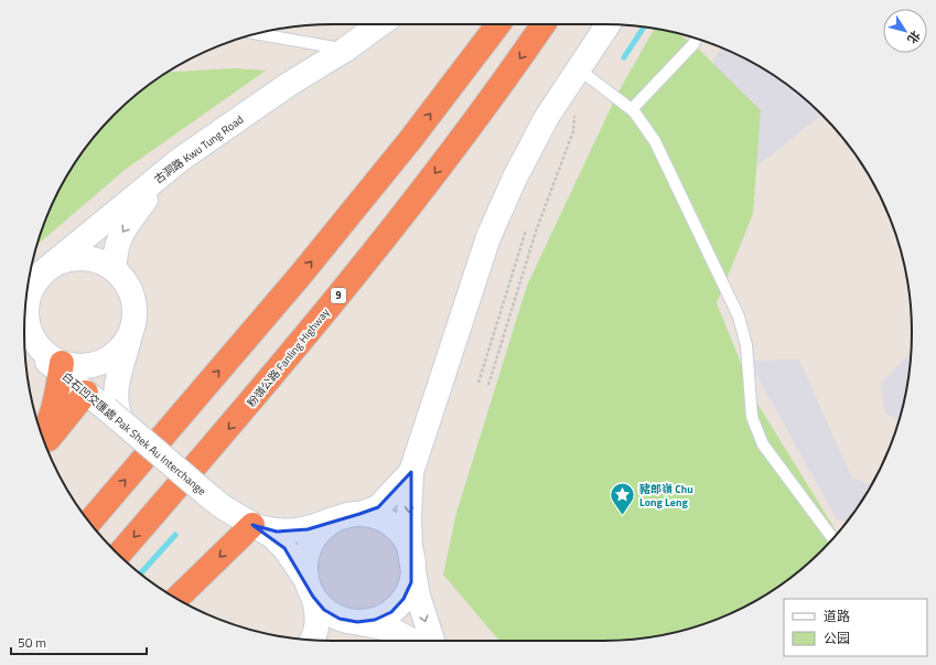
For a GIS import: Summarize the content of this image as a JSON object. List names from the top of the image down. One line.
{"streets":{"highway":["9","粉嶺公路 Fanling Highway"],"street":["古洞路 Kwu Tung Road","白石凹交匯處 Pak Shek Au Interchange"]},"places":{"place":["豬郎嶺 Chu Long Leng"]},"legend":["道路","公园"],"scale_bar":"50 m","north":"bottom right"}
